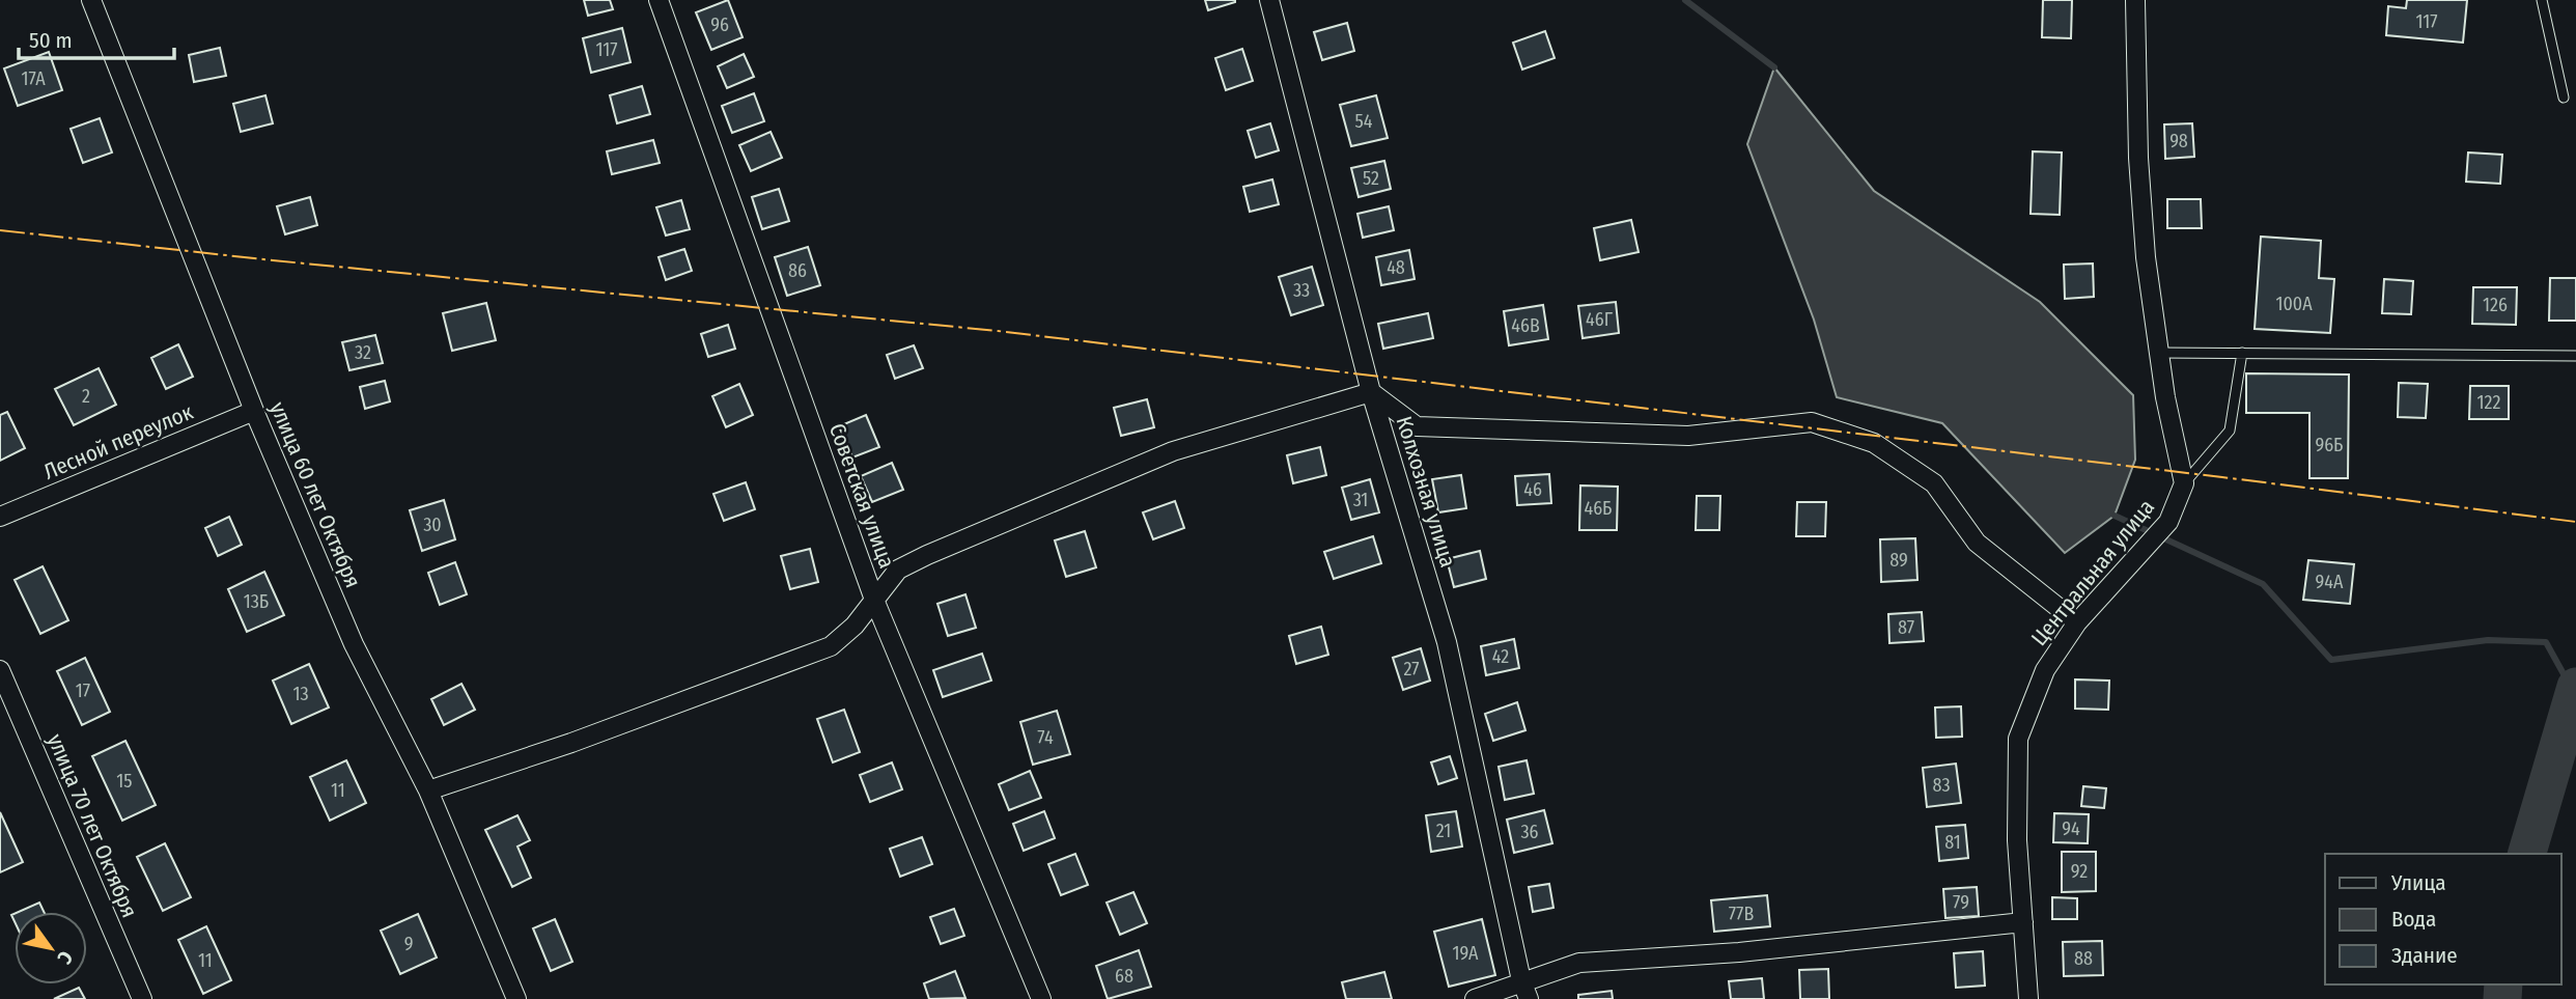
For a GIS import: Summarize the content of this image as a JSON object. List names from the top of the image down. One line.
{"streets":{"street":["Лесной переулок","Колхозная улица","улица 60 лет Октября","Советская улица","Центральная улица","улица 70 лет Октября"]},"crossings":[["Лесной переулок","улица 60 лет Октября"]],"house_numbers":["117","96","117","17А","54","98","52","48","86","33","100А","126","46Г","46В","32","2","122","96Б","46","31","46Б","30","89","94А","13Б","87","42","27","17","13","74","15","83","11","94","21","36","81","92","79","77В","9","19А","88","11","68"],"legend":["Улица","Вода","Здание"],"scale_bar":"50 m","north":"bottom right"}
